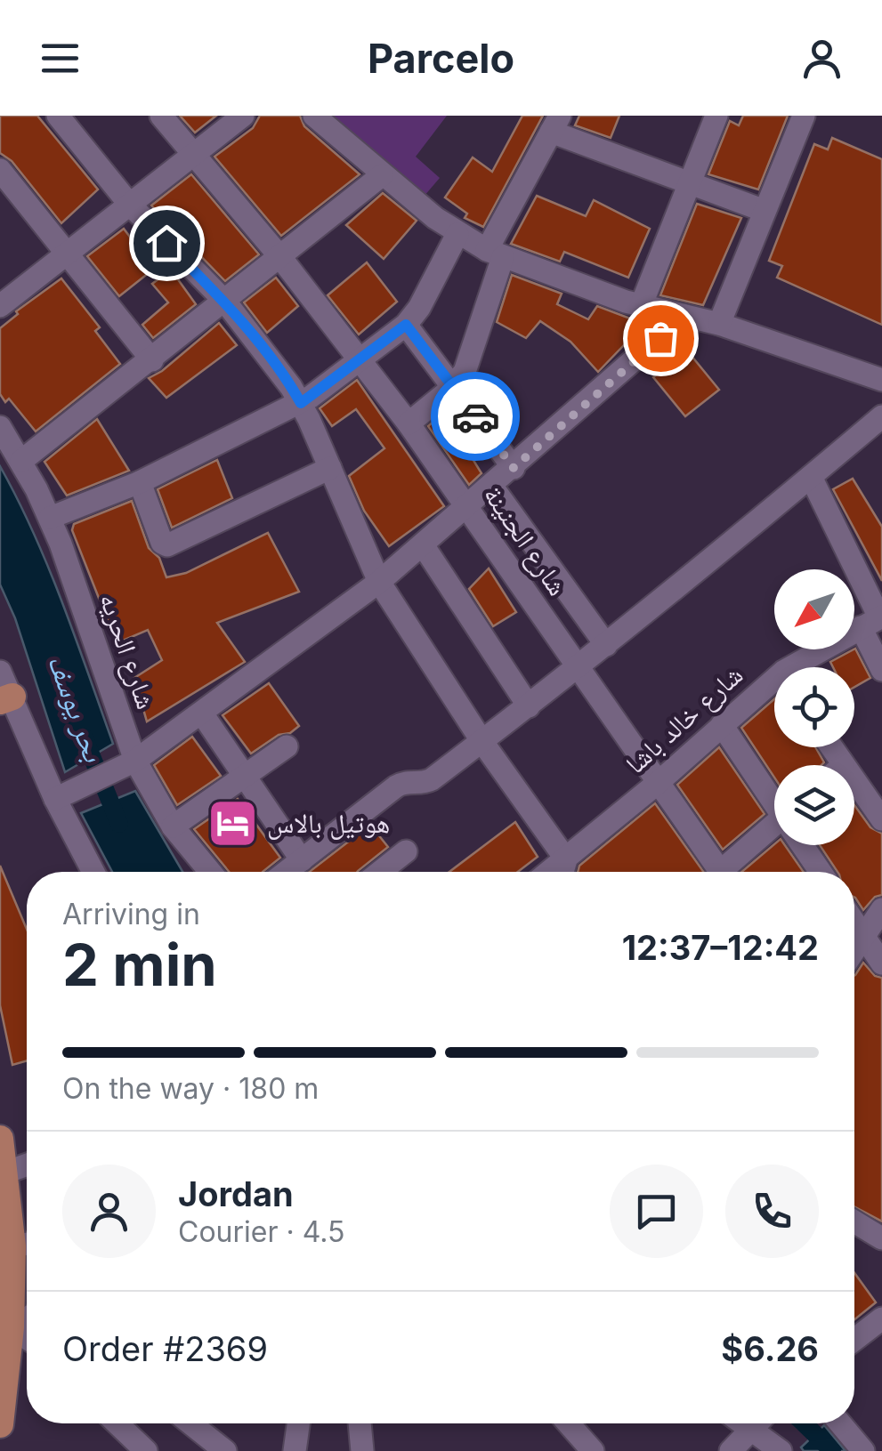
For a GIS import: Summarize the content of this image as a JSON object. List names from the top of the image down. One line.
{"streets":{"street":["شارع الجنينة","شارع الحريه","شارع خالد باشا"]},"crossings":[["شارع الجنينة","شارع خالد باشا"]],"water":["بحر يوسف"],"places":{"hotel":["هوتيل بالاس"]},"north":"bottom left","page":{"header":"Parcelo","heading":["2 min","Arriving in","12:37–12:42"],"panel":["Jordan","Courier · 4.5","Order #2369","$6.26"],"bar":"On the way · 180 m"}}
